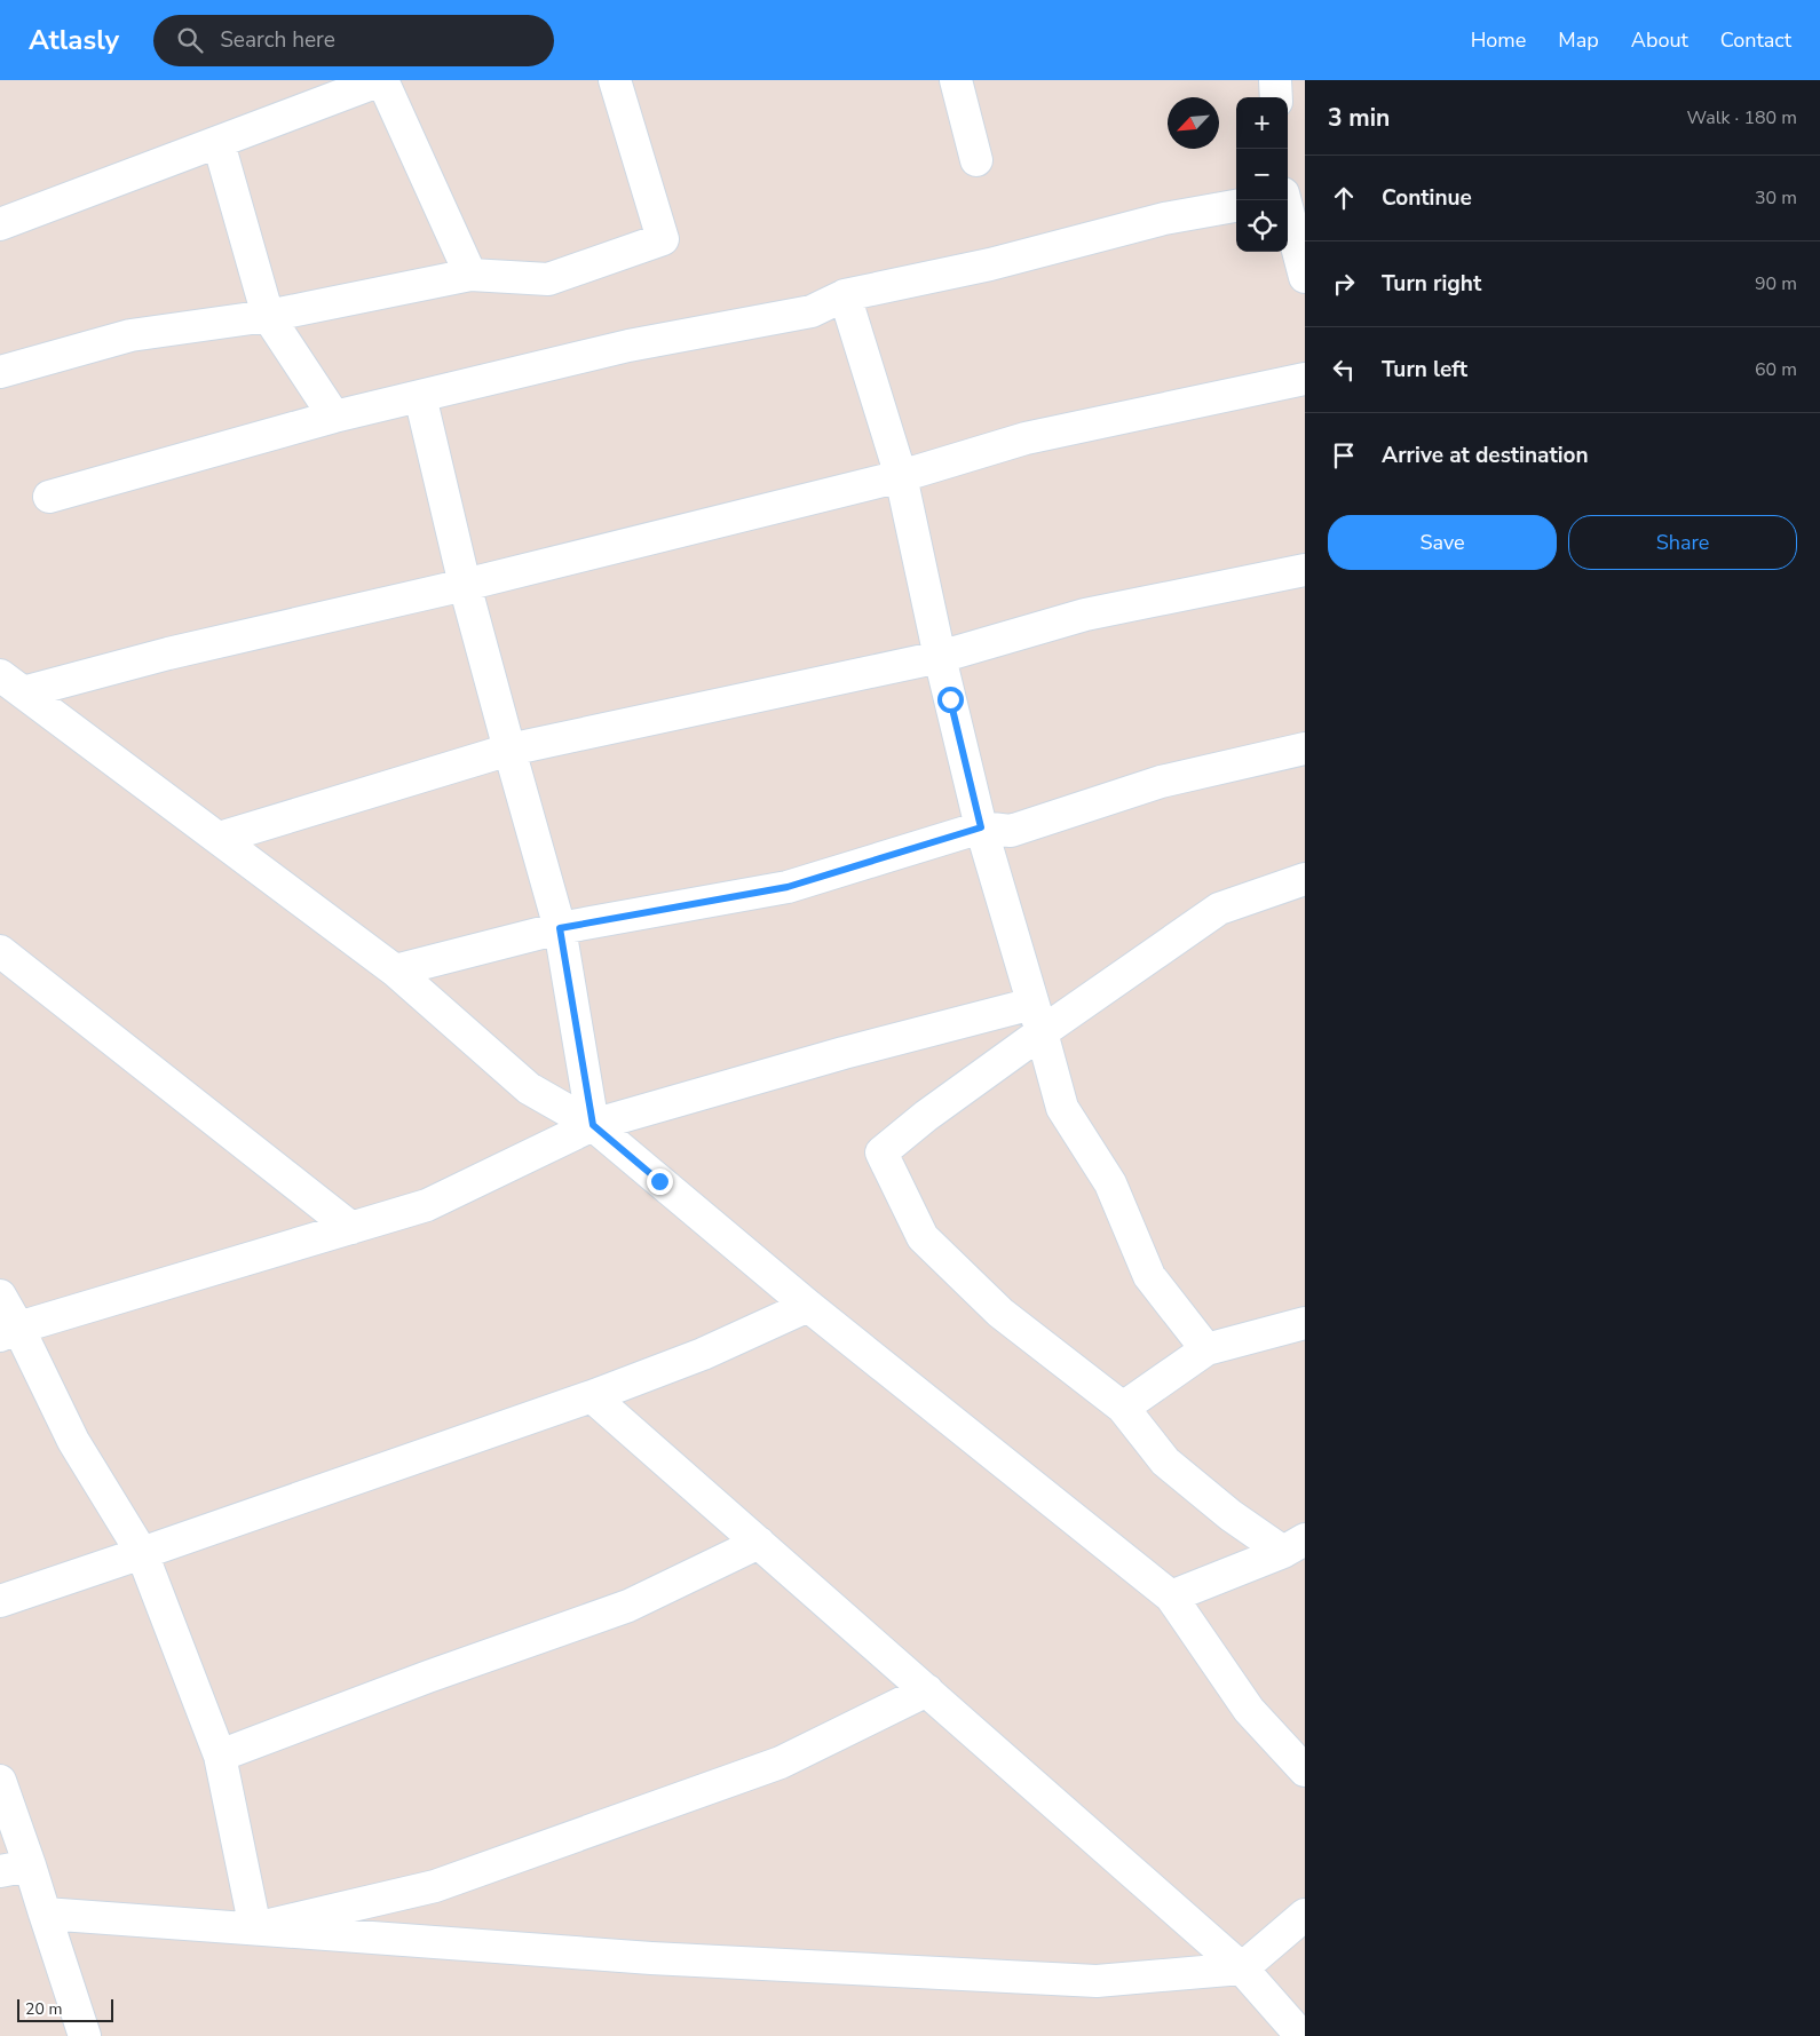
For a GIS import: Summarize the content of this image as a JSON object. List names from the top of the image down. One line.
{"scale_bar":"20 m","north":"bottom left","page":{"header":"Atlasly","search":"Search here","nav":["Home","Map","About","Contact"],"heading":["3 min","Walk · 180 m"],"map_buttons":["+","−"],"list":[["Continue","30 m"],["Turn right","90 m"],["Turn left","60 m"],"Arrive at destination"],"buttons":["Save","Share"],"scale":"20 m"}}
